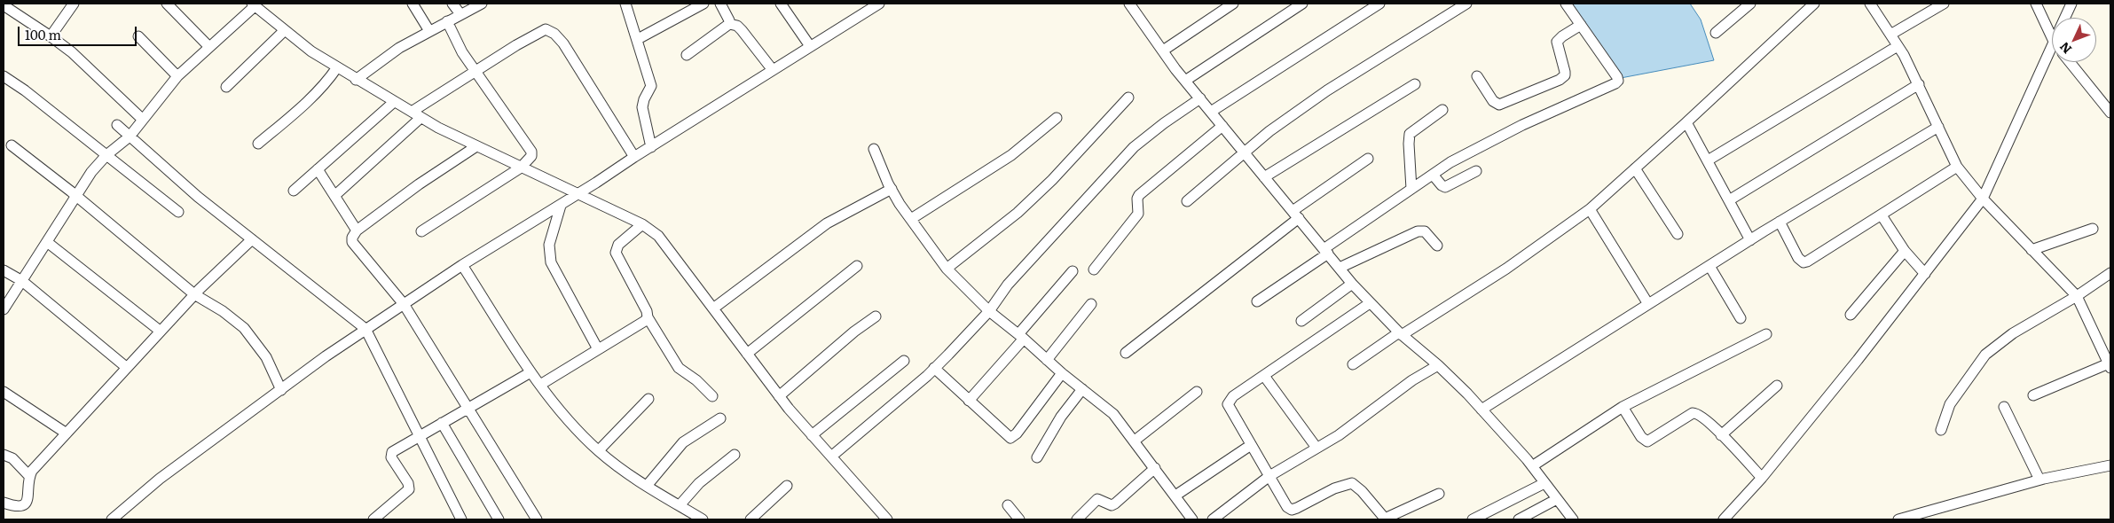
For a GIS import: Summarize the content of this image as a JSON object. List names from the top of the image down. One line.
{"scale_bar":"100 m","north":"bottom left"}
